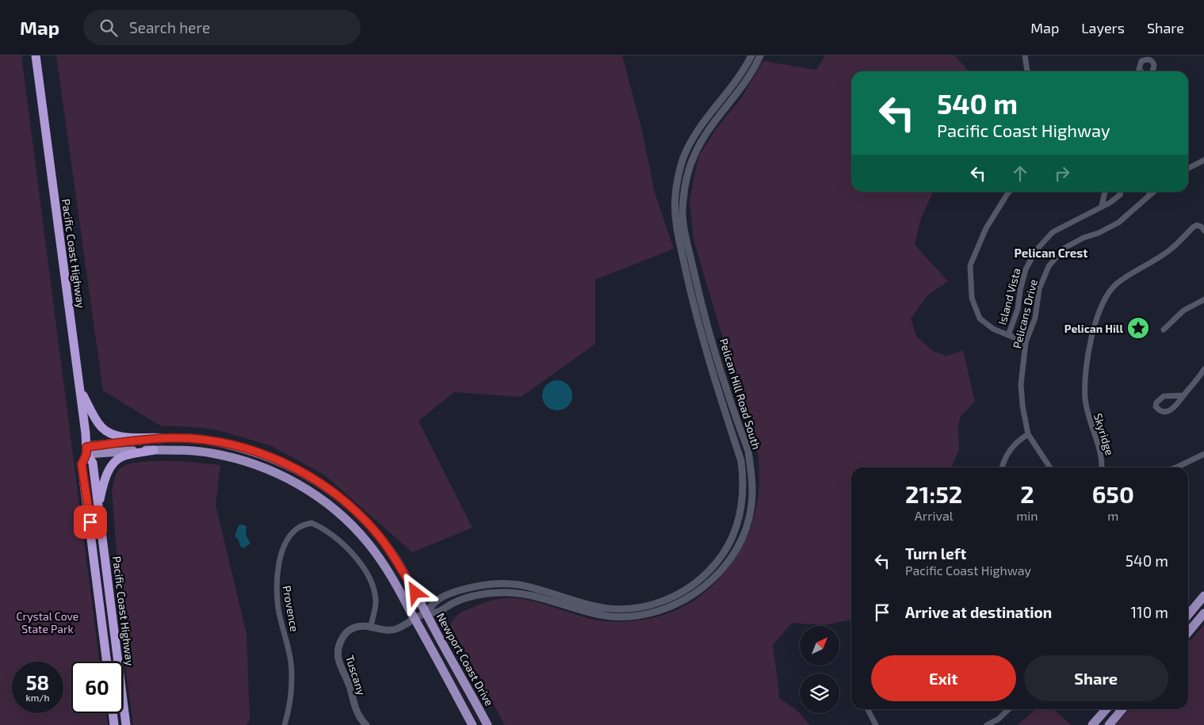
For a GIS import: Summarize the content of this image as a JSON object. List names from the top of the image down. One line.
{"streets":{"highway":["Pacific Coast Highway"],"main road":["Newport Coast Drive"],"street":["Island Vista","Pelicans Drive","Pelican Hill Road South","Skyridge","Provence","Tuscany"]},"crossings":[["Pacific Coast Highway","Newport Coast Drive"],["Pelican Hill Road South","Newport Coast Drive"],["Pelican Hill Road South","Tuscany"],["Provence","Tuscany"]],"districts":["Pelican Crest"],"parks":["Crystal Cove State Park"],"places":{"place":["Pelican Hill"]},"north":"top right","page":{"header":"Map","search":"Search here","nav":["Map","Layers","Share"],"turn":["540 m","Pacific Coast Highway"],"eta":["21:52","Arrival","2","min","650","m"],"list":[{"name":"Turn left","note":"Pacific Coast Highway","value":"540 m"},{"name":"Arrive at destination","value":"110 m"}],"buttons":["Exit","Share"],"speed":"58 km/h","limit":"60"}}
